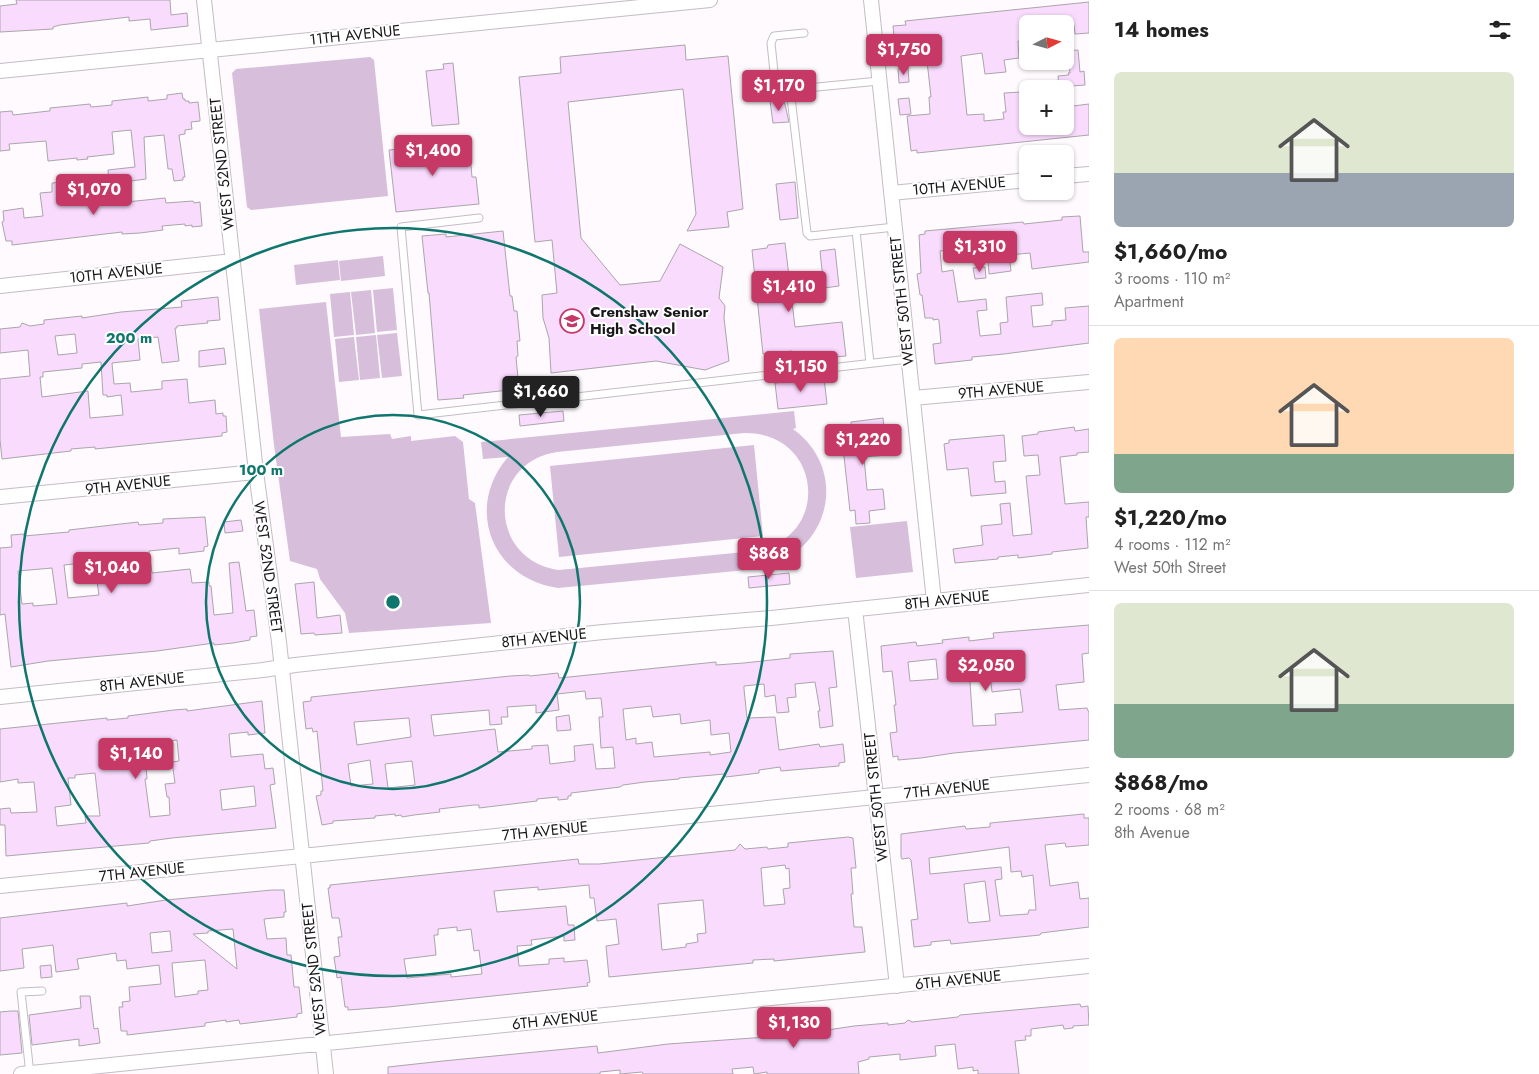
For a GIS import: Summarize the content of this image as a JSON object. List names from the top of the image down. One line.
{"streets":{"street":["11TH AVENUE","WEST 52ND STREET","10TH AVENUE","WEST 50TH STREET","9TH AVENUE","8TH AVENUE","7TH AVENUE","6TH AVENUE"]},"crossings":[["11TH AVENUE","WEST 52ND STREET"],["WEST 52ND STREET","10TH AVENUE"],["WEST 52ND STREET","9TH AVENUE"],["WEST 52ND STREET","8TH AVENUE"],["WEST 52ND STREET","7TH AVENUE"],["WEST 52ND STREET","6TH AVENUE"],["10TH AVENUE","WEST 50TH STREET"],["WEST 50TH STREET","9TH AVENUE"],["WEST 50TH STREET","8TH AVENUE"],["WEST 50TH STREET","7TH AVENUE"],["WEST 50TH STREET","6TH AVENUE"]],"places":{"school or university":["Crenshaw Senior High School"]},"north":"right","page":{"heading":"14 homes","map_buttons":["+","−"],"price":["$1,750","$1,170","$1,400","$1,070","$1,310","$1,410","$1,150","$1,660","$1,220","$868","$1,040","$2,050","$1,140","$1,130"],"list":[{"name":"$1,660/mo","note":"3 rooms · 110 m² · Apartment"},{"name":"$1,220/mo","note":"4 rooms · 112 m² · West 50th Street"},{"name":"$868/mo","note":"2 rooms · 68 m² · 8th Avenue"}]},"rings":["200 m","100 m"]}
